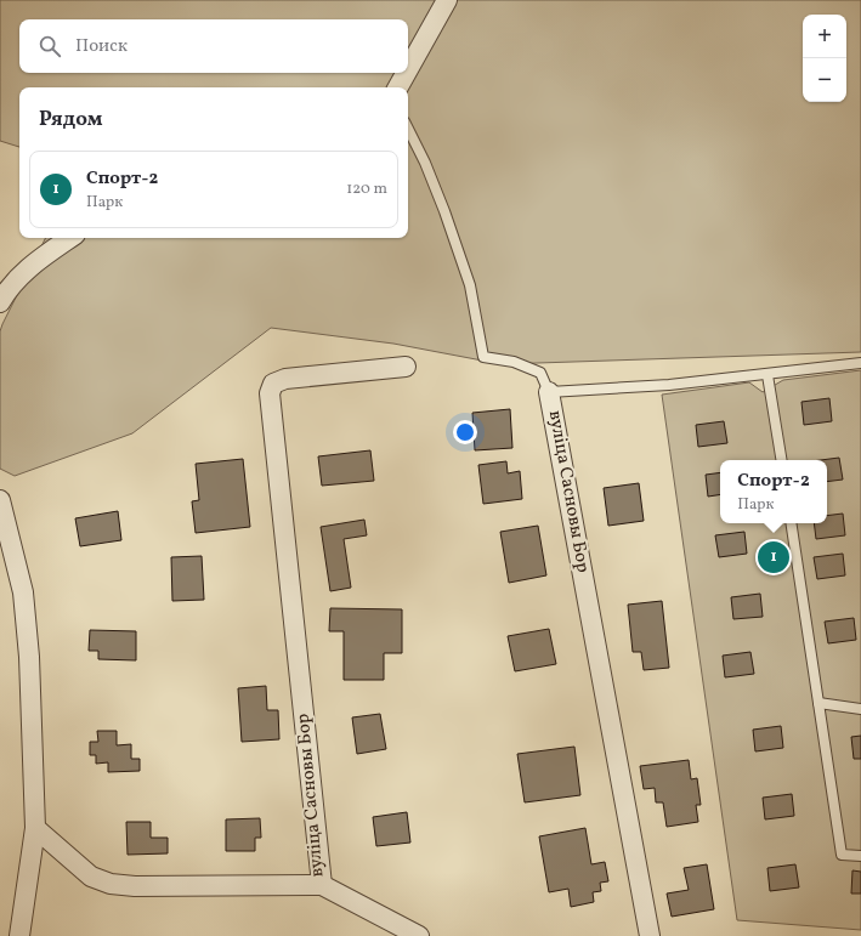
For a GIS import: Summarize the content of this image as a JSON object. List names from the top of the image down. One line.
{"streets":{"street":["вуліца Сасновы Бор"]},"page":{"map_buttons":["+","−"],"search":"Поиск","heading":"Рядом","list":[{"mark":"1","name":"Спорт-2","note":"Парк","value":"120 m"}],"popup":["Спорт-2","Парк"],"pins":"1"}}
